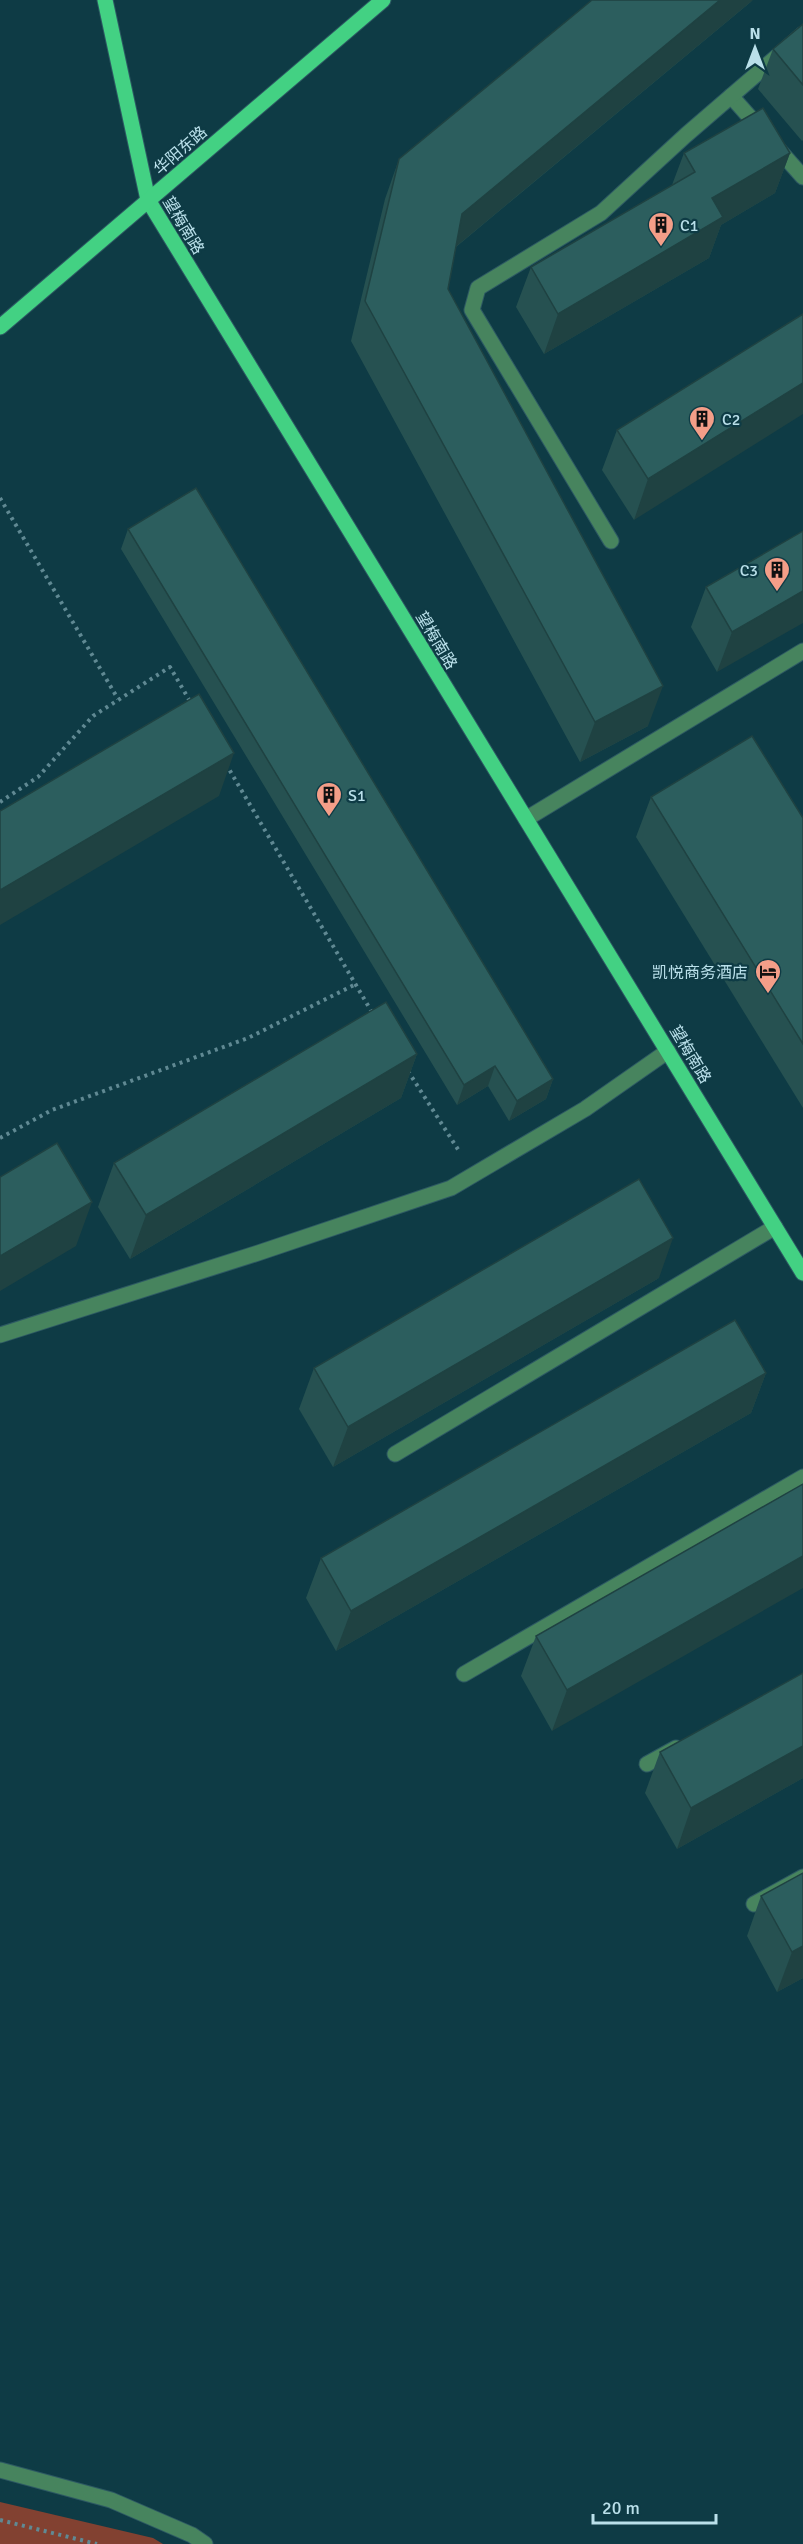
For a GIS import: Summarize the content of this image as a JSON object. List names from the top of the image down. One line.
{"streets":{"main road":["华阳东路","望梅南路"]},"crossings":[["华阳东路","望梅南路"]],"places":{"building":["C1","C2","C3","S1"],"hotel":["凯悦商务酒店"]},"scale_bar":"20 m","north":"top"}
